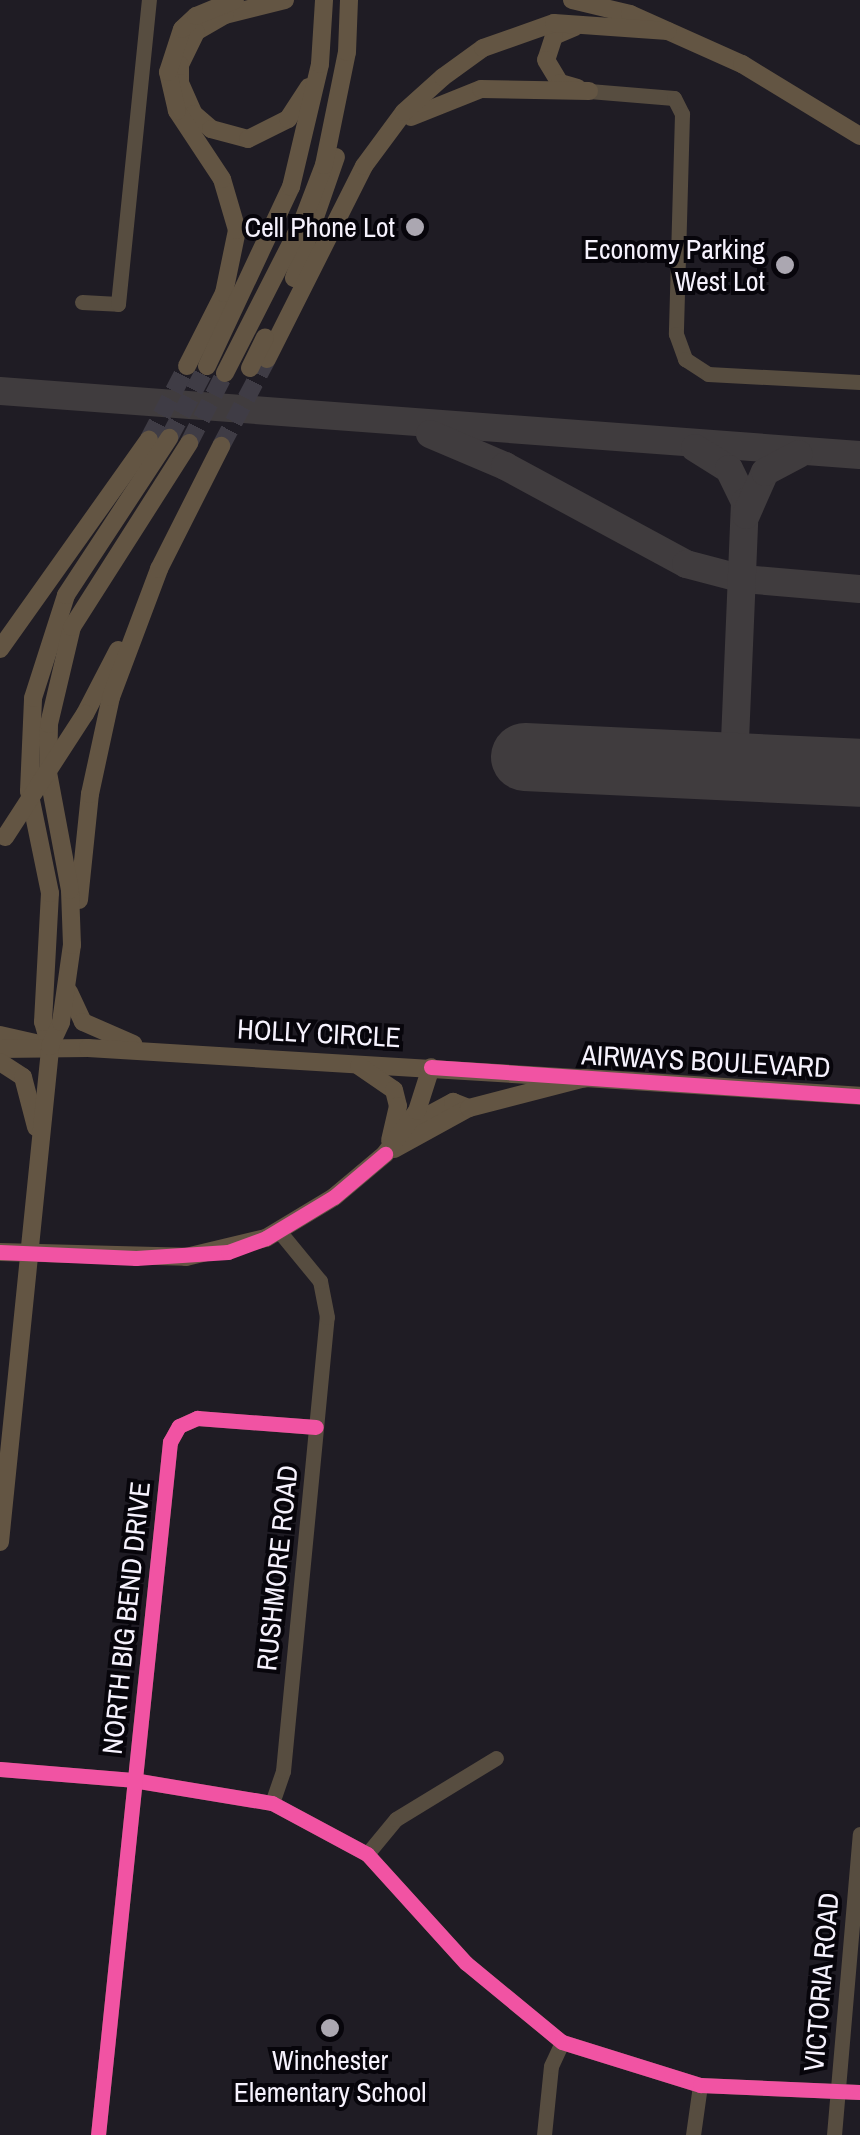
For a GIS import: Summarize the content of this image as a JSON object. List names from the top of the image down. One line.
{"streets":{"main road":["HOLLY CIRCLE","AIRWAYS BOULEVARD"],"street":["RUSHMORE ROAD","NORTH BIG BEND DRIVE","VICTORIA ROAD"]},"crossings":[["HOLLY CIRCLE","AIRWAYS BOULEVARD"],["AIRWAYS BOULEVARD","RUSHMORE ROAD"],["RUSHMORE ROAD","NORTH BIG BEND DRIVE"]],"places":["Cell Phone Lot","Economy Parking West Lot","Winchester Elementary School"]}
